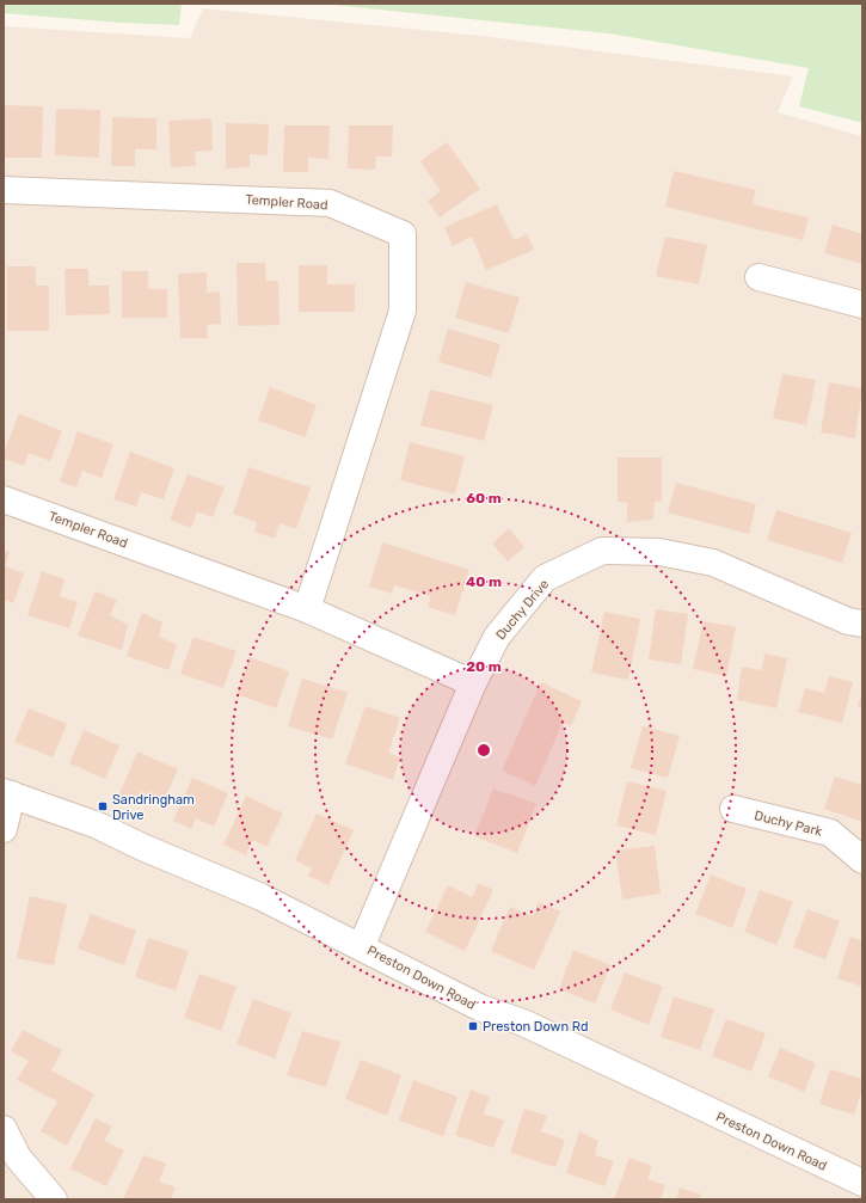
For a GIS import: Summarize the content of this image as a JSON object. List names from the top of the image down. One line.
{"streets":{"street":["Templer Road","Duchy Drive","Duchy Park","Preston Down Road"]},"crossings":[["Templer Road","Duchy Drive"],["Duchy Drive","Preston Down Road"]],"places":{"transit":["Sandringham Drive","Preston Down Rd"]},"rings":["60 m","40 m","20 m"]}
